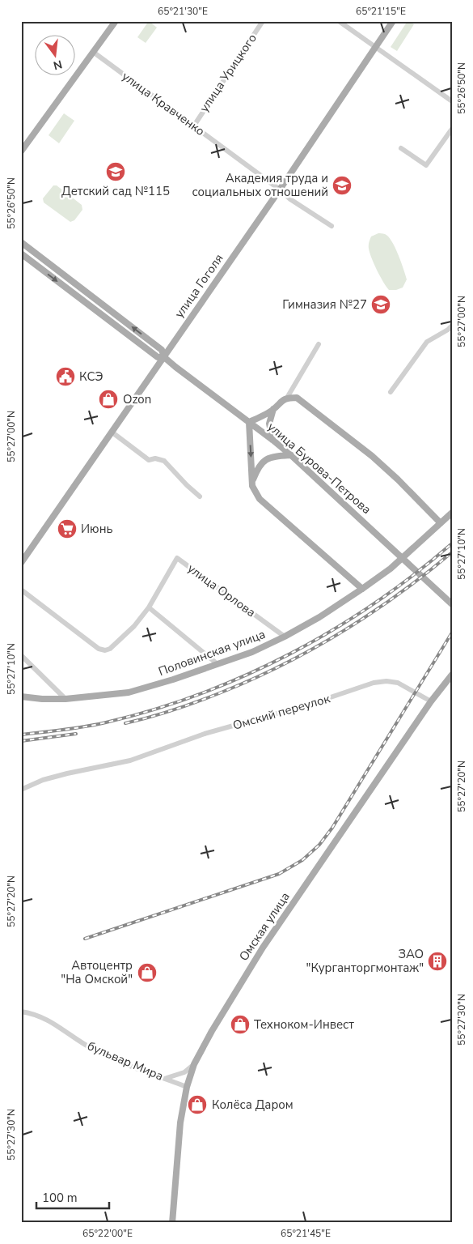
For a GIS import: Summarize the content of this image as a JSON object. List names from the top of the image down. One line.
{"streets":{"main road":["улица Гоголя","улица Бурова-Петрова","Половинская улица","Омская улица"],"street":["улица Урицкого","улица Кравченко","улица Орлова","Омский переулок","бульвар Мира"]},"crossings":[["улица Урицкого","улица Кравченко"],["улица Кравченко","улица Гоголя"],["улица Гоголя","улица Бурова-Петрова"],["улица Орлова","Половинская улица"],["Омский переулок","Омская улица"],["Омская улица","бульвар Мира"]],"places":{"school or university":["Детский сад №115","Академия труда и социальных отношений","Гимназия №27"],"public building":["КСЭ"],"shop":["Ozon","Автоцентр \"На Омской\"","Техноком-Инвест","Колёса Даром"],"supermarket":["Июнь"],"building":["ЗАО \"Курганторгмонтаж\""]},"scale_bar":"100 m","north":"bottom","coordinates":["65°21'30\"E","65°21'15\"E","55°26'50\"N","55°27'00\"N","55°27'10\"N","55°27'20\"N","55°27'30\"N","65°22'00\"E","65°21'45\"E"]}
